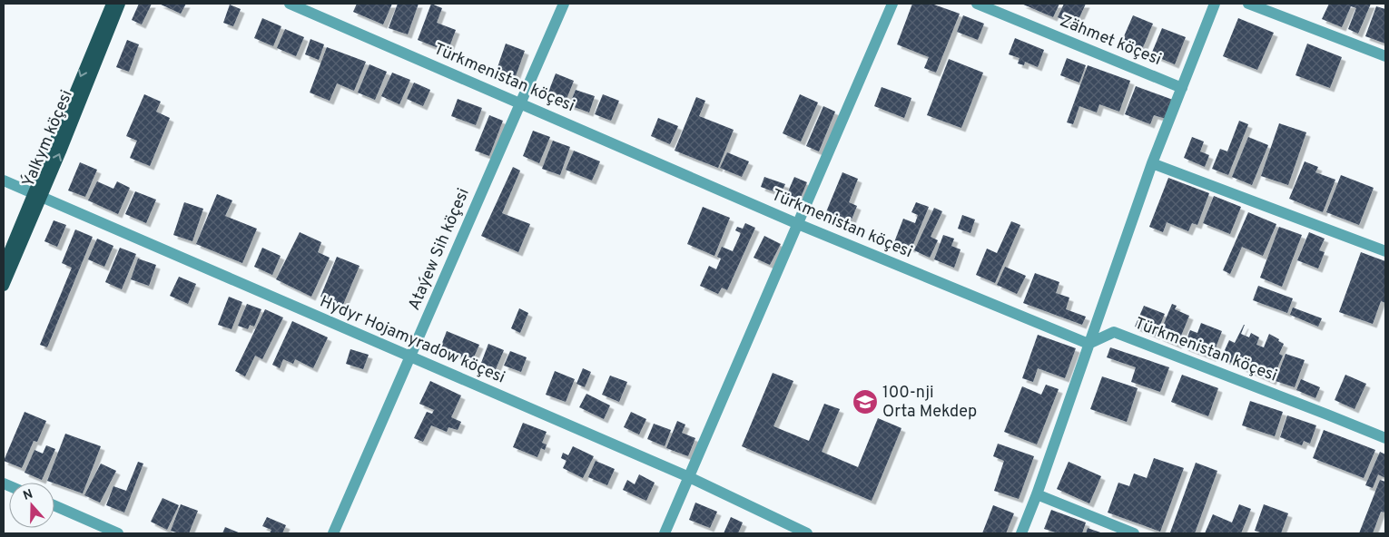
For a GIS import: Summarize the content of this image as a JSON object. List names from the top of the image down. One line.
{"streets":{"main road":["Ýalkym köçesi"],"street":["Zähmet köçesi","Türkmenistan köçesi","Ataýew Sih köçesi","Hydyr Hojamyradow köçesi"]},"crossings":[["Türkmenistan köçesi","Ataýew Sih köçesi"],["Ýalkym köçesi","Hydyr Hojamyradow köçesi"],["Ataýew Sih köçesi","Hydyr Hojamyradow köçesi"]],"places":{"school or university":["100-nji Orta Mekdep"]},"north":"top"}
